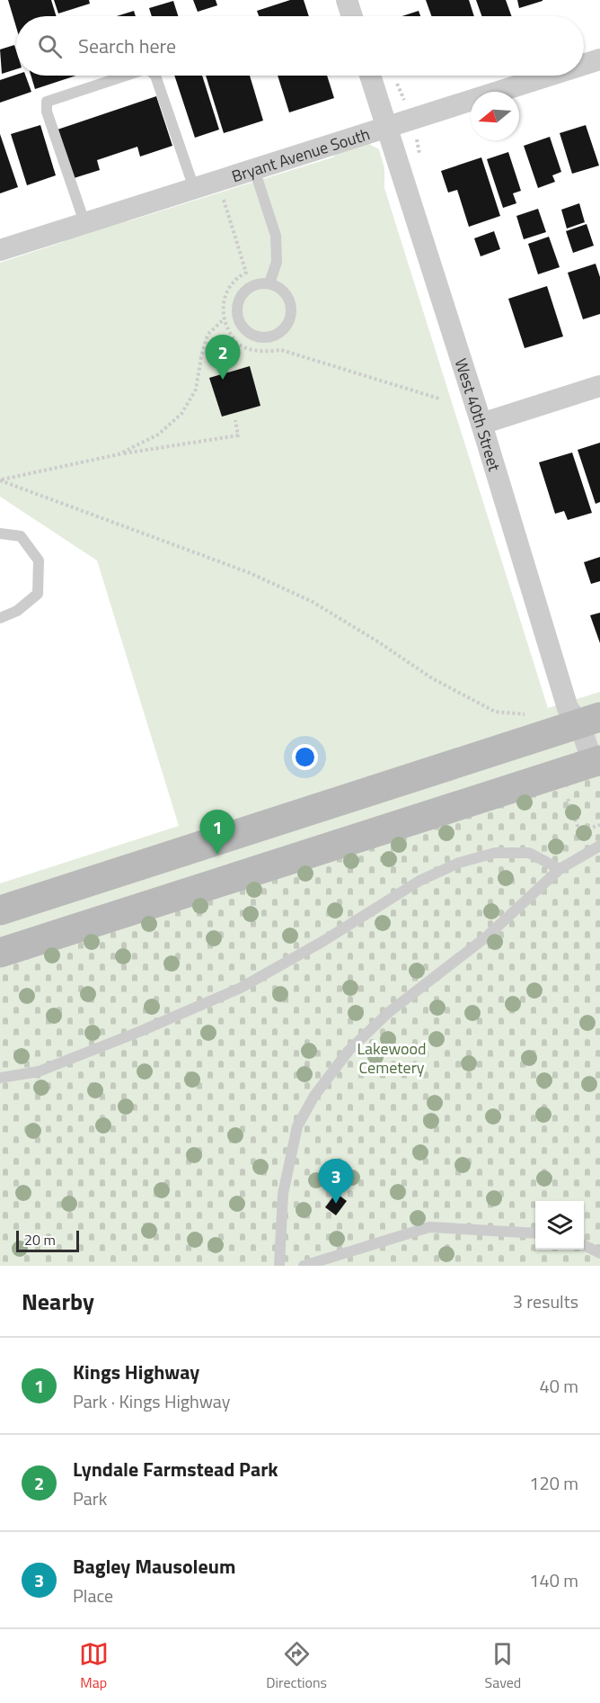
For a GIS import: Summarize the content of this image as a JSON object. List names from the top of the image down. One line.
{"streets":{"street":["Bryant Avenue South","West 40th Street"]},"crossings":[["Bryant Avenue South","West 40th Street"]],"parks":["Lakewood Cemetery"],"scale_bar":"20 m","north":"left","page":{"search":"Search here","pins":["2","1","3"],"scale":"20 m","heading":["Nearby","3 results"],"list":[{"mark":"1","name":"Kings Highway","note":"Park · Kings Highway","value":"40 m"},{"mark":"2","name":"Lyndale Farmstead Park","note":"Park","value":"120 m"},{"mark":"3","name":"Bagley Mausoleum","note":"Place","value":"140 m"}],"nav":["Map","Directions","Saved"]}}
